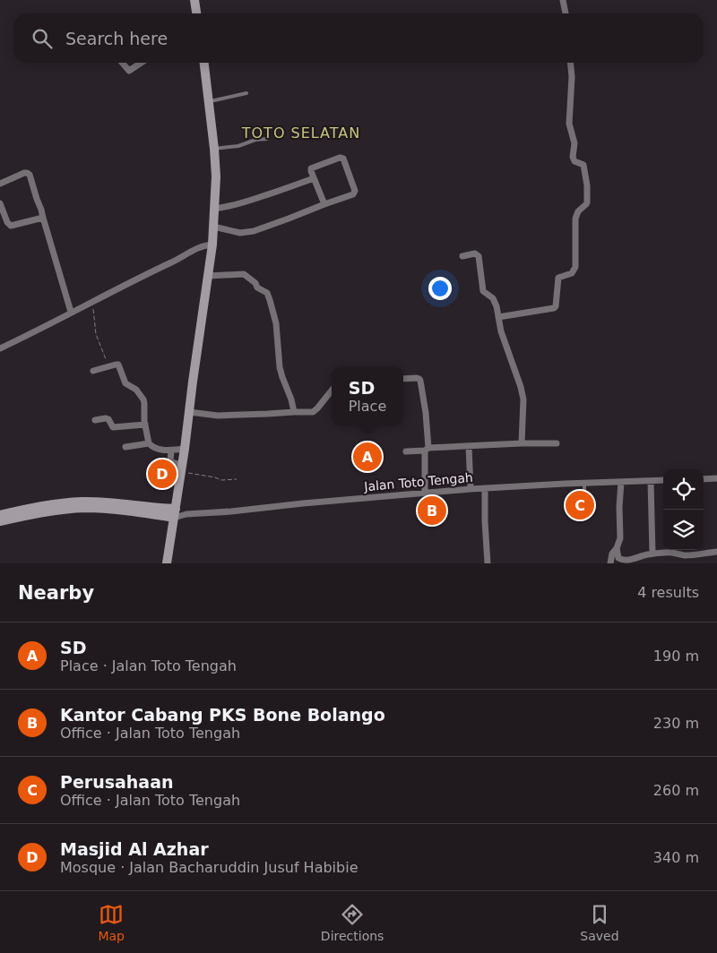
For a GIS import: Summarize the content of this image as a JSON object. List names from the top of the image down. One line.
{"streets":{"street":["Jalan Toto Tengah"]},"districts":["TOTO SELATAN"],"page":{"search":"Search here","popup":["SD","Place"],"pins":["A","D","C","B"],"heading":["Nearby","4 results"],"list":[{"mark":"A","name":"SD","note":"Place · Jalan Toto Tengah","value":"190 m"},{"mark":"B","name":"Kantor Cabang PKS Bone Bolango","note":"Office · Jalan Toto Tengah","value":"230 m"},{"mark":"C","name":"Perusahaan","note":"Office · Jalan Toto Tengah","value":"260 m"},{"mark":"D","name":"Masjid Al Azhar","note":"Mosque · Jalan Bacharuddin Jusuf Habibie","value":"340 m"}],"nav":["Map","Directions","Saved"]}}
